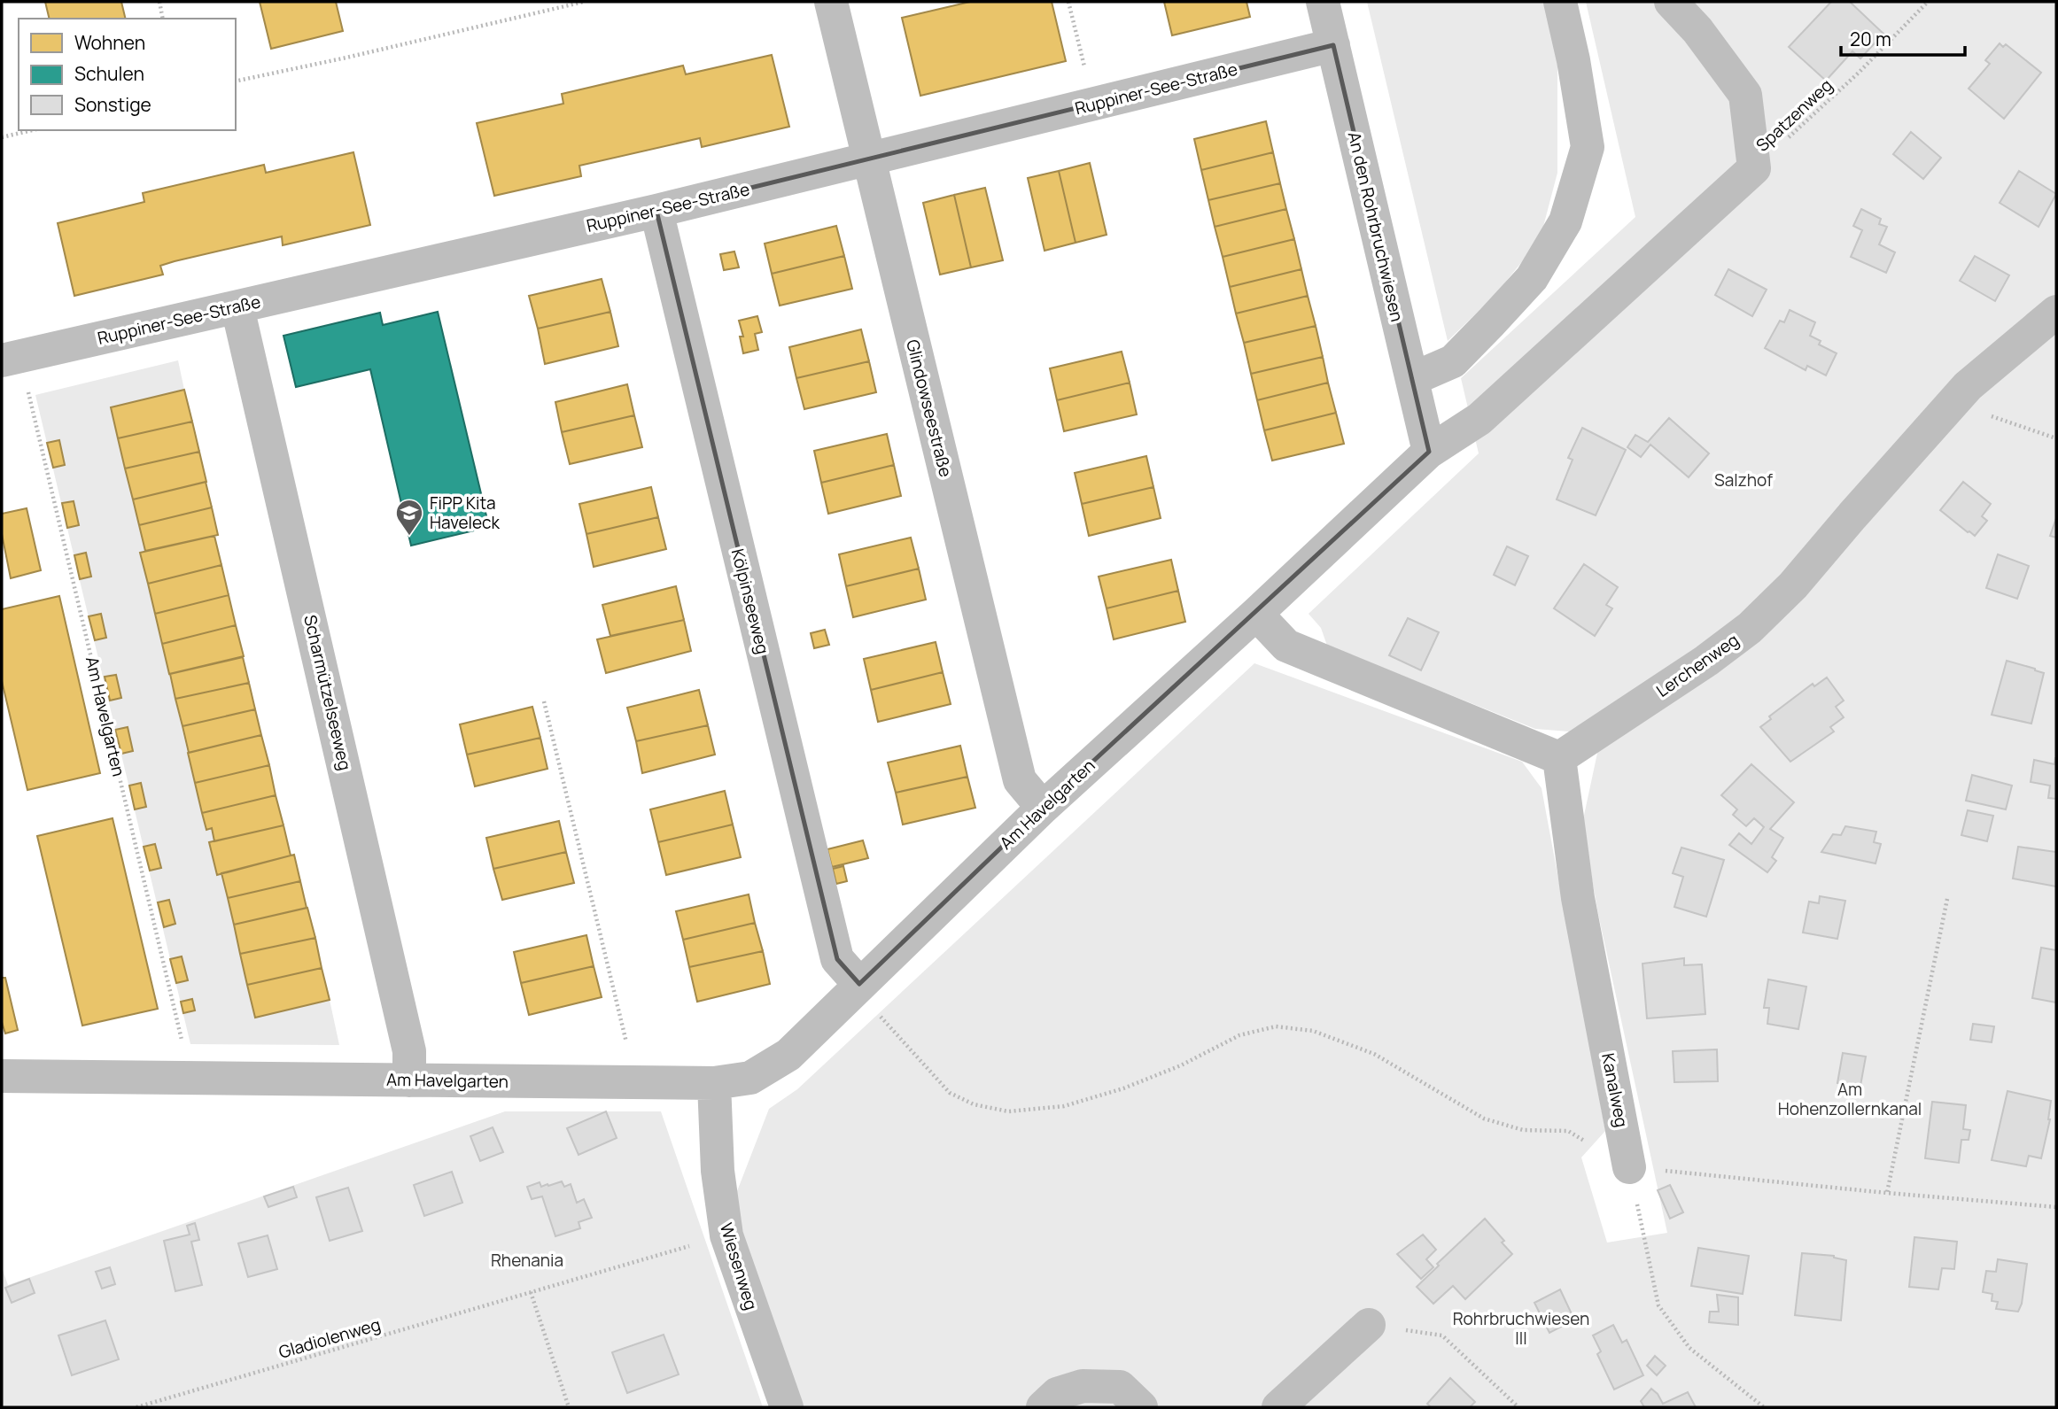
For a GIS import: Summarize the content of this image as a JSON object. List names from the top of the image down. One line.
{"streets":{"street":["Ruppiner-See-Straße","An den Rohrbruchwiesen","Glindowseestraße","Kölpinseeweg","Lerchenweg","Scharmützelseeweg","Am Havelgarten","Kanalweg","Wiesenweg"],"path":["Spatzenweg","Gladiolenweg"]},"crossings":[["Ruppiner-See-Straße","An den Rohrbruchwiesen"],["Ruppiner-See-Straße","Glindowseestraße"],["Ruppiner-See-Straße","Kölpinseeweg"],["Ruppiner-See-Straße","Scharmützelseeweg"],["Ruppiner-See-Straße","Am Havelgarten"],["Spatzenweg","Am Havelgarten"],["An den Rohrbruchwiesen","Am Havelgarten"],["Glindowseestraße","Am Havelgarten"],["Kölpinseeweg","Am Havelgarten"],["Lerchenweg","Kanalweg"],["Scharmützelseeweg","Am Havelgarten"],["Am Havelgarten","Wiesenweg"],["Wiesenweg","Gladiolenweg"]],"parks":["Salzhof","Am Hohenzollernkanal","Rhenania","Rohrbruchwiesen III"],"places":{"school or university":["FiPP Kita Haveleck"]},"legend":["Wohnen","Schulen","Sonstige"],"scale_bar":"20 m"}
